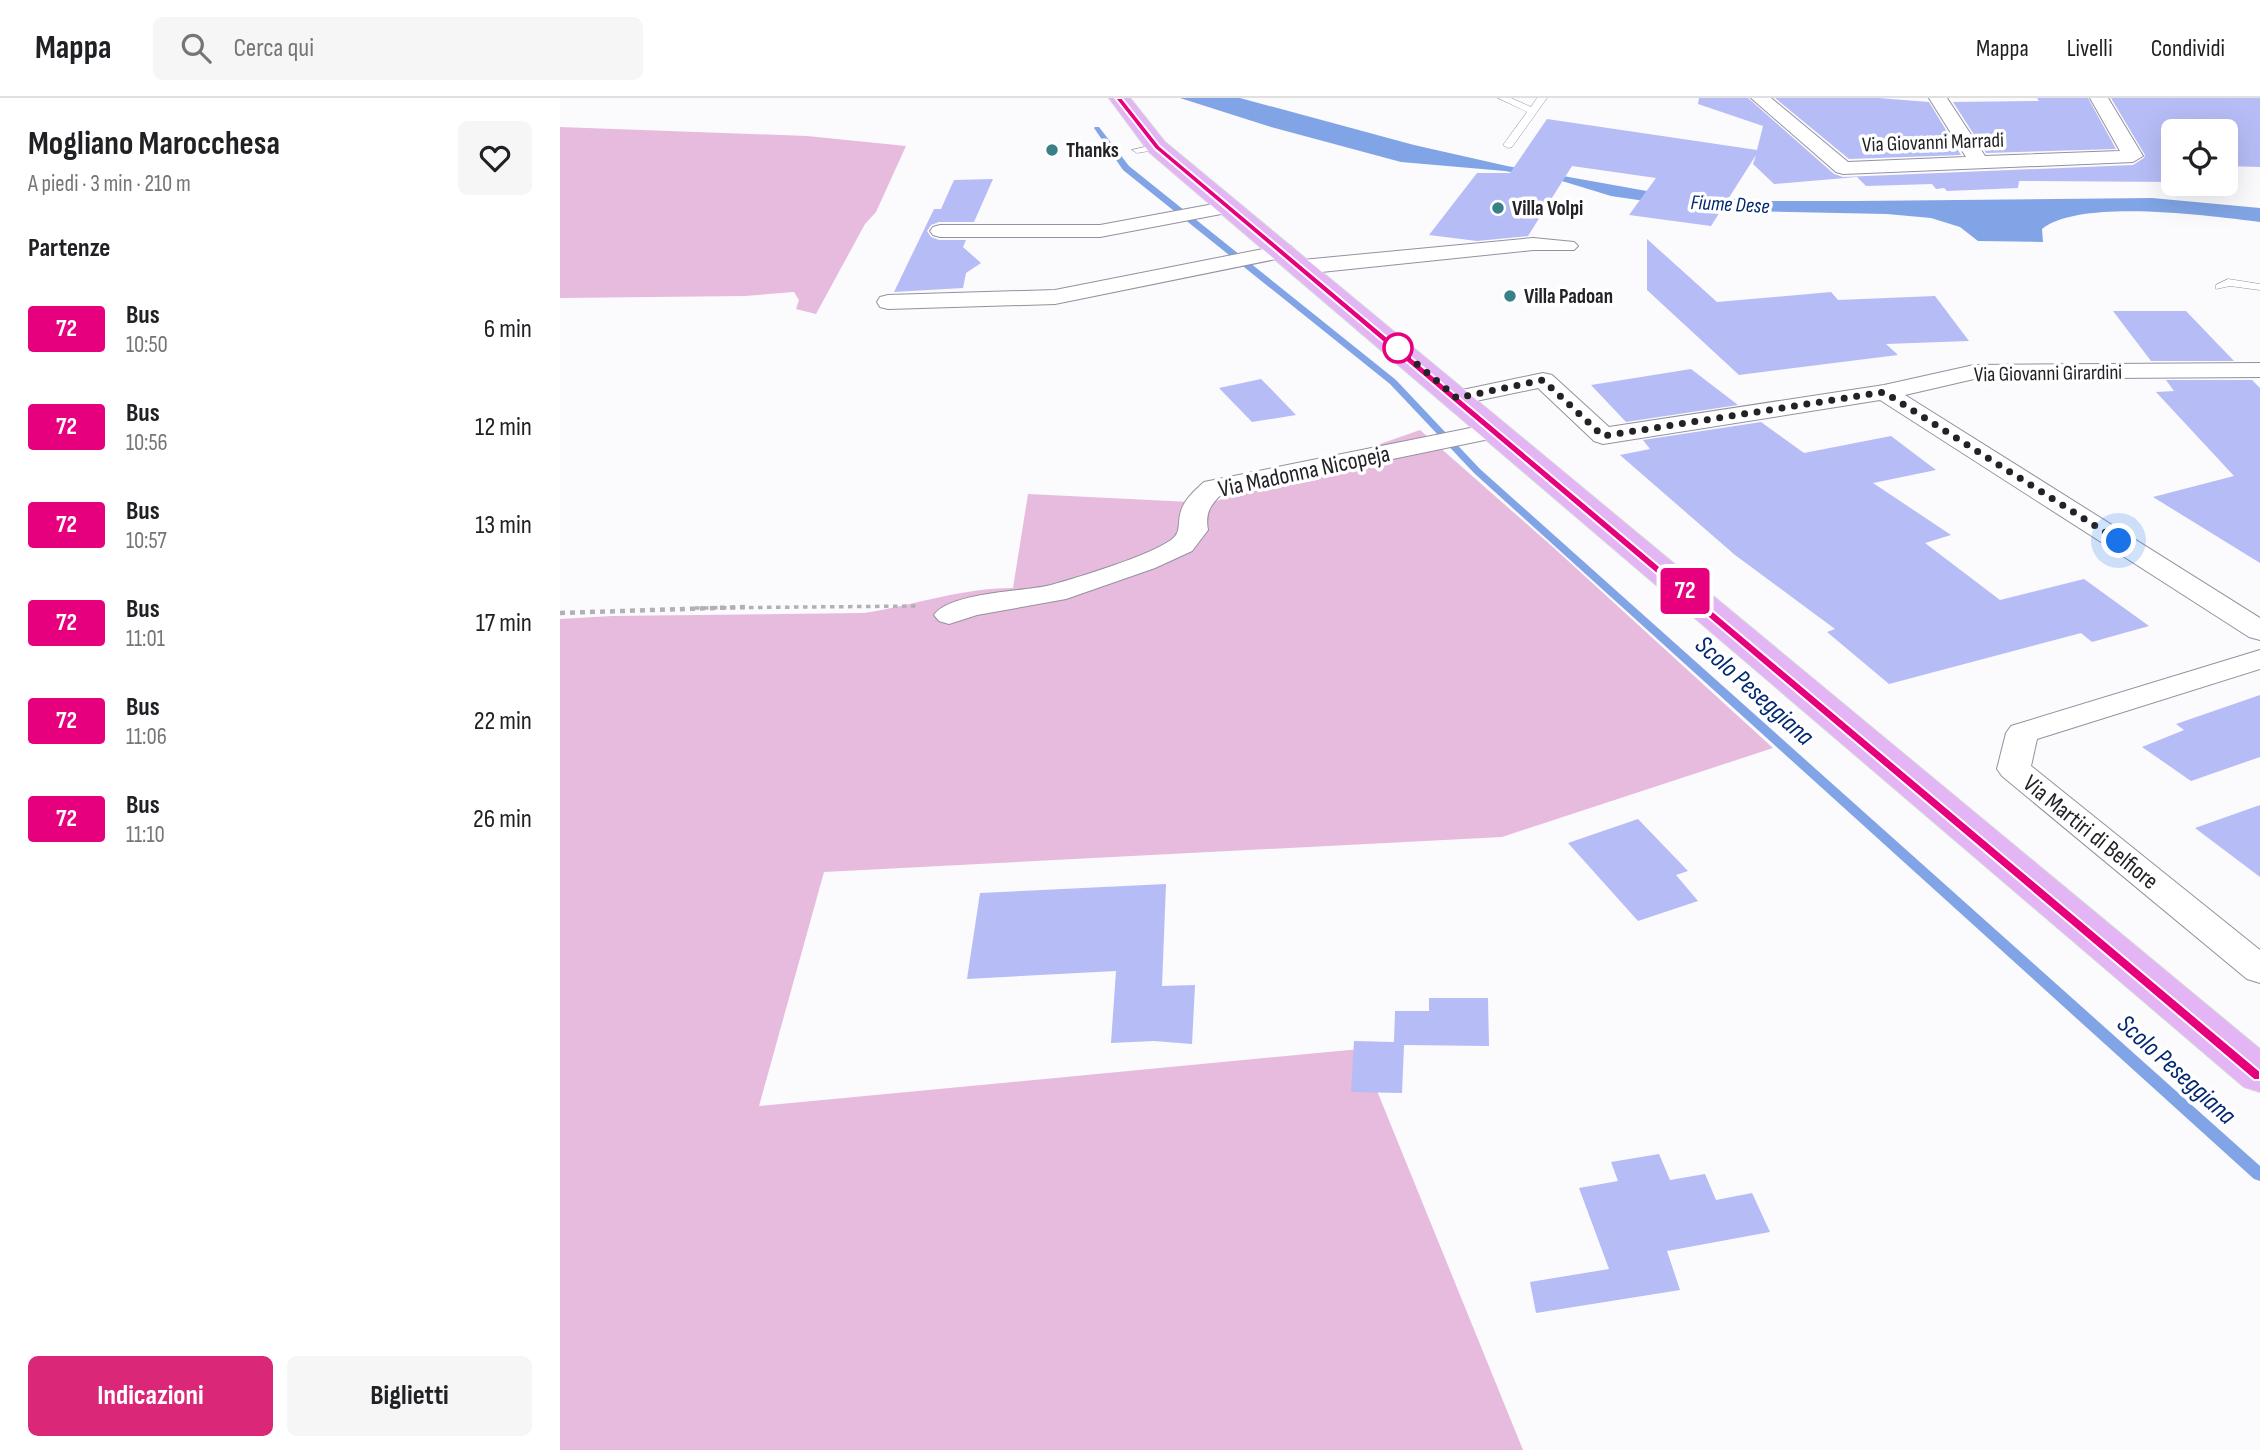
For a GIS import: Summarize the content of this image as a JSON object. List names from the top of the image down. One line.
{"streets":{"street":["Via Giovanni Marradi","Via Giovanni Girardini","Via Madonna Nicopeja","Via Martiri di Belfiore"]},"water":["Fiume Dese","Scolo Peseggiana"],"places":["Thanks","Villa Volpi","Villa Padoan"],"lines":["bus line 72"],"page":{"header":"Mappa","search":"Cerca qui","nav":["Mappa","Livelli","Condividi"],"heading":[["Mogliano Marocchesa","A piedi · 3 min · 210 m"],"Partenze"],"on_map":"72","list":[{"mark":"72","name":"Bus","note":"10:50","value":"6 min"},{"mark":"72","name":"Bus","note":"10:56","value":"12 min"},{"mark":"72","name":"Bus","note":"10:57","value":"13 min"},{"mark":"72","name":"Bus","note":"11:01","value":"17 min"},{"mark":"72","name":"Bus","note":"11:06","value":"22 min"},{"mark":"72","name":"Bus","note":"11:10","value":"26 min"}],"buttons":["Indicazioni","Biglietti"]}}
